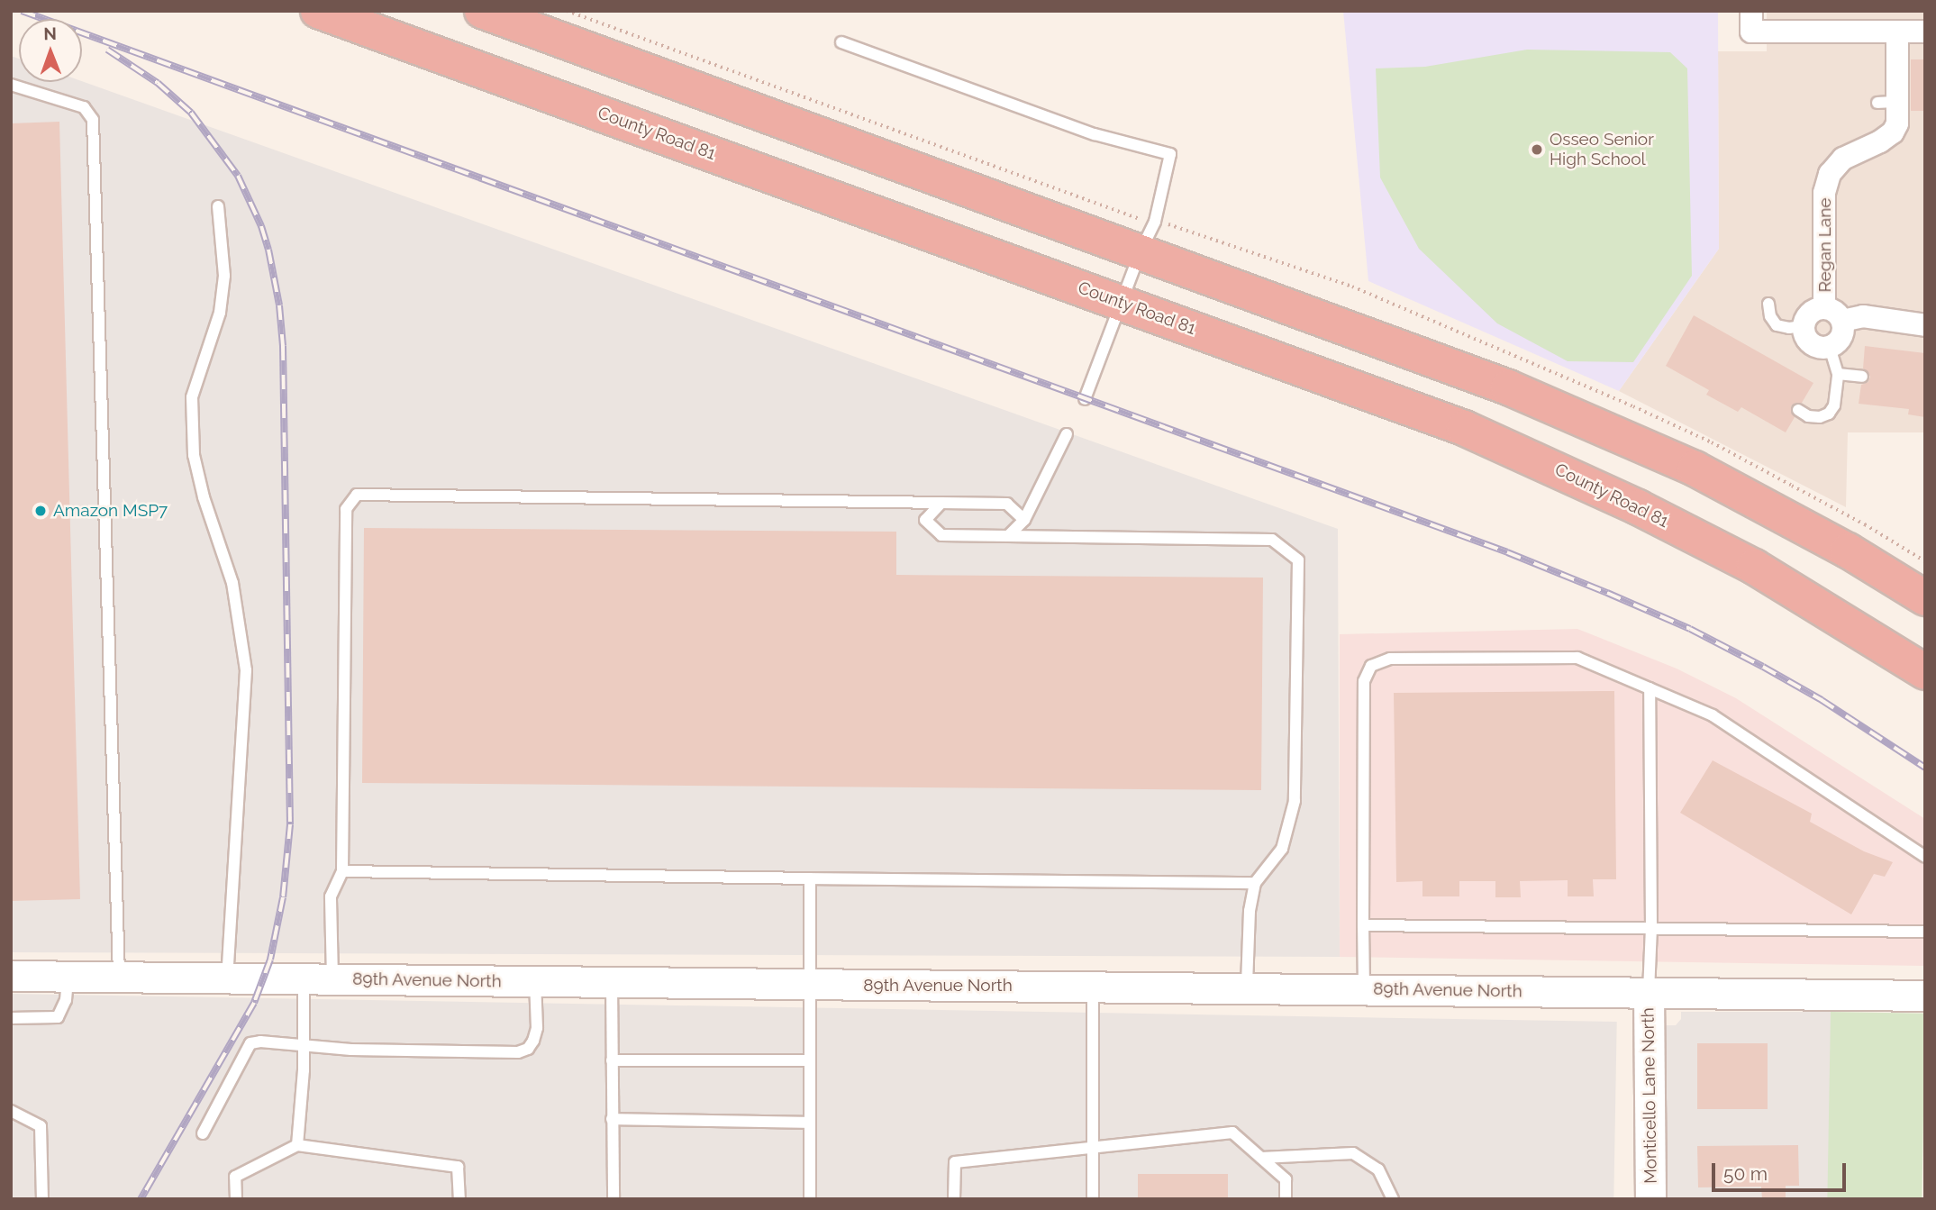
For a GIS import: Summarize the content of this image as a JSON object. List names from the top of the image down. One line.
{"streets":{"highway":["County Road 81"],"street":["Regan Lane","89th Avenue North","Monticello Lane North"]},"crossings":[["89th Avenue North","Monticello Lane North"]],"places":["Osseo Senior High School","Amazon MSP7"],"scale_bar":"50 m","north":"top"}
